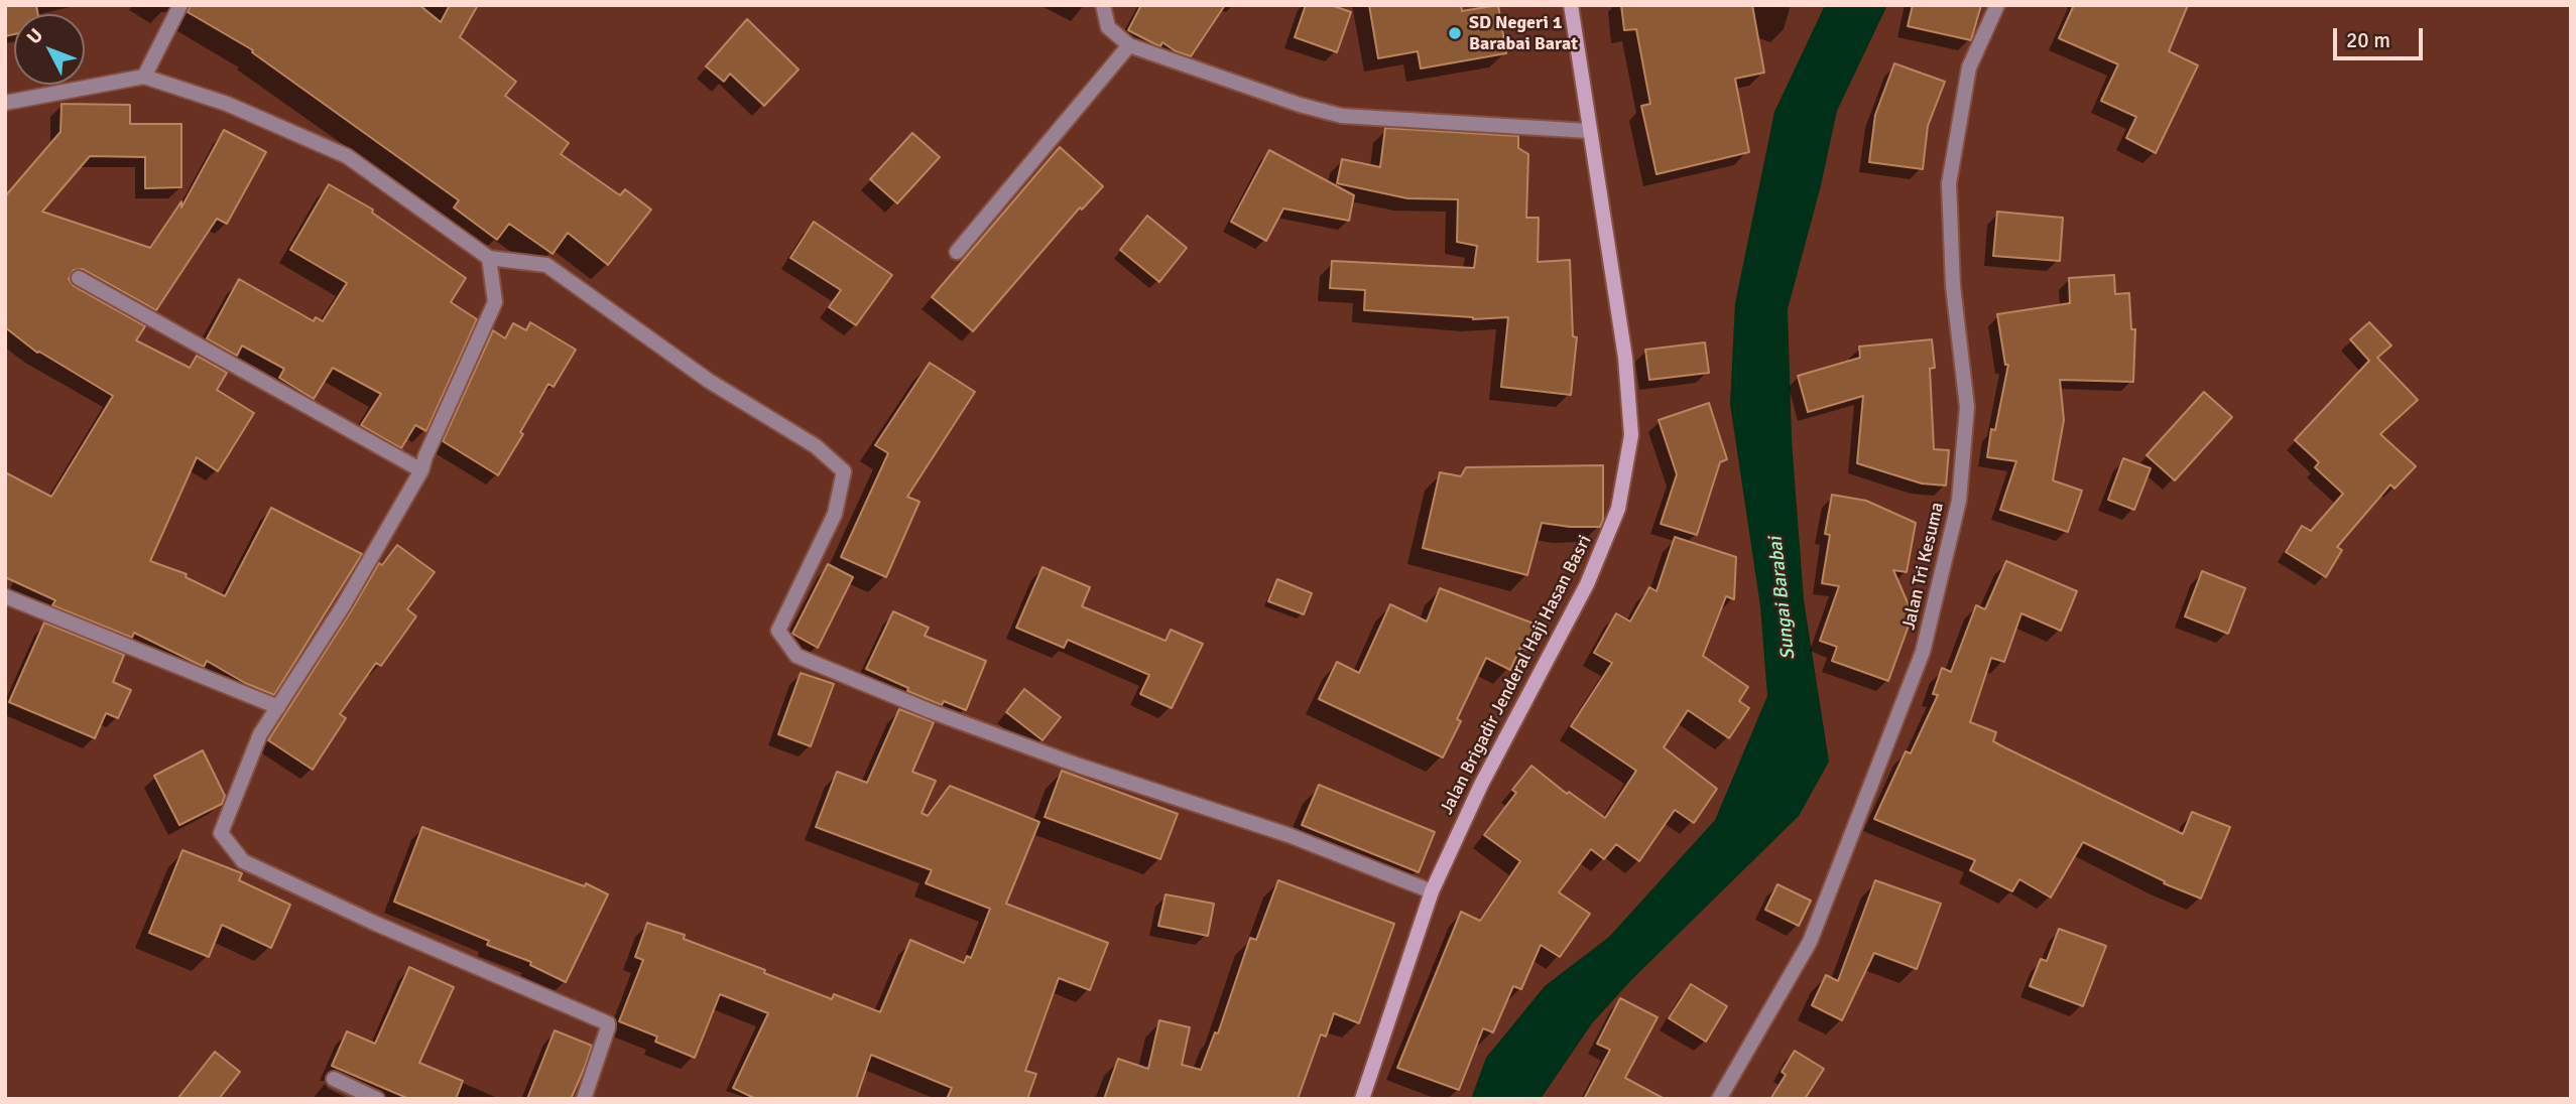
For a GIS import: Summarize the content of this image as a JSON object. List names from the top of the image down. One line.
{"streets":{"main road":["Jalan Brigadir Jenderal Haji Hasan Basri"],"street":["Jalan Tri Kesuma"]},"water":["Sungai Barabai"],"places":["SD Negeri 1 Barabai Barat"],"scale_bar":"20 m","north":"top left"}
